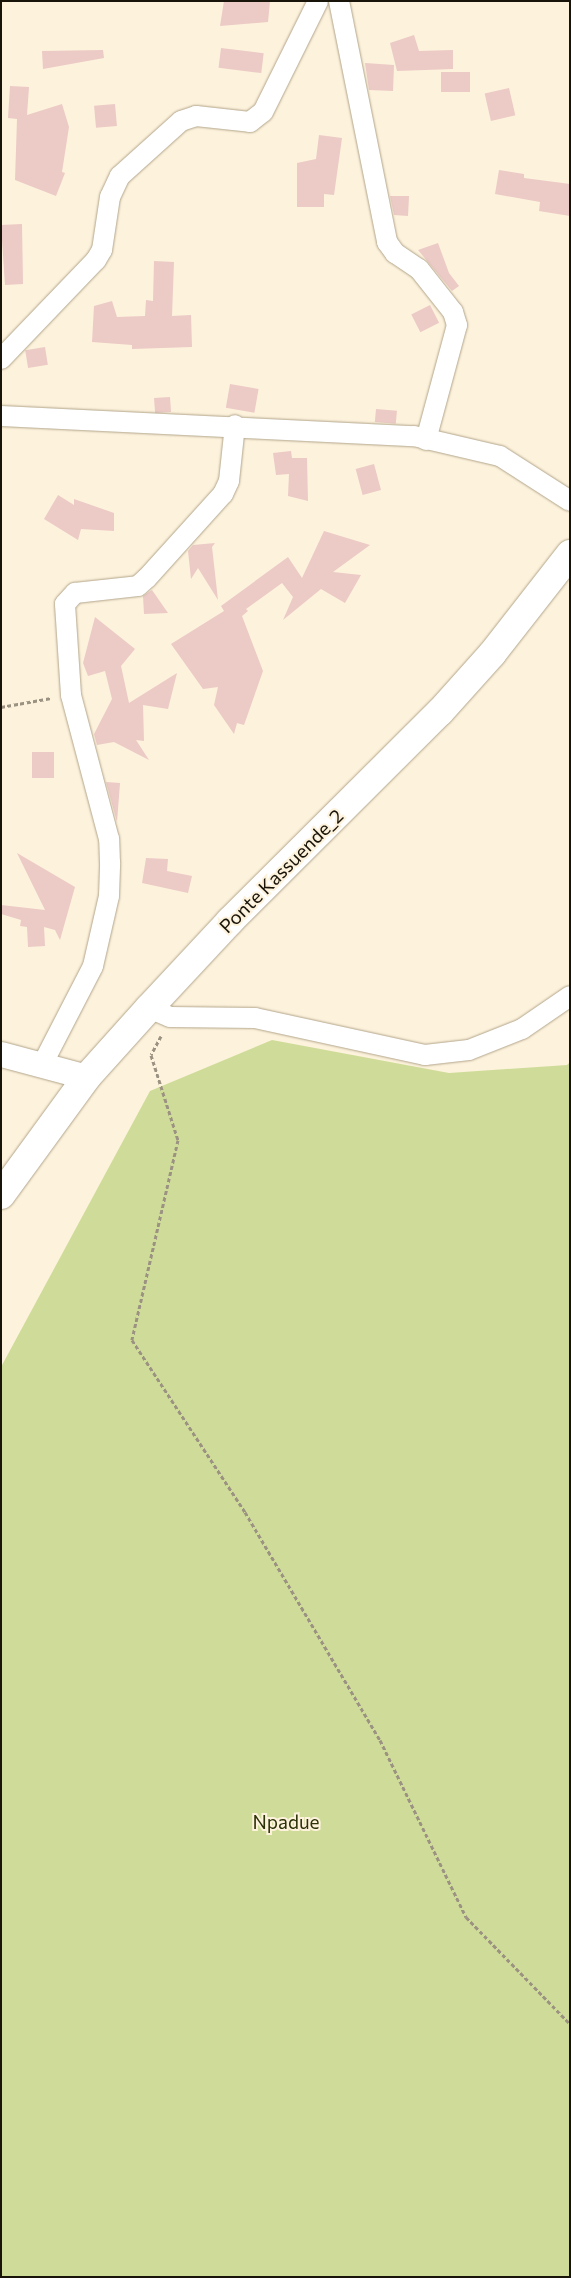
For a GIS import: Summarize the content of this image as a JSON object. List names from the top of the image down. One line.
{"streets":{"highway":["Ponte Kassuende_2"]},"parks":["Npadue"]}
